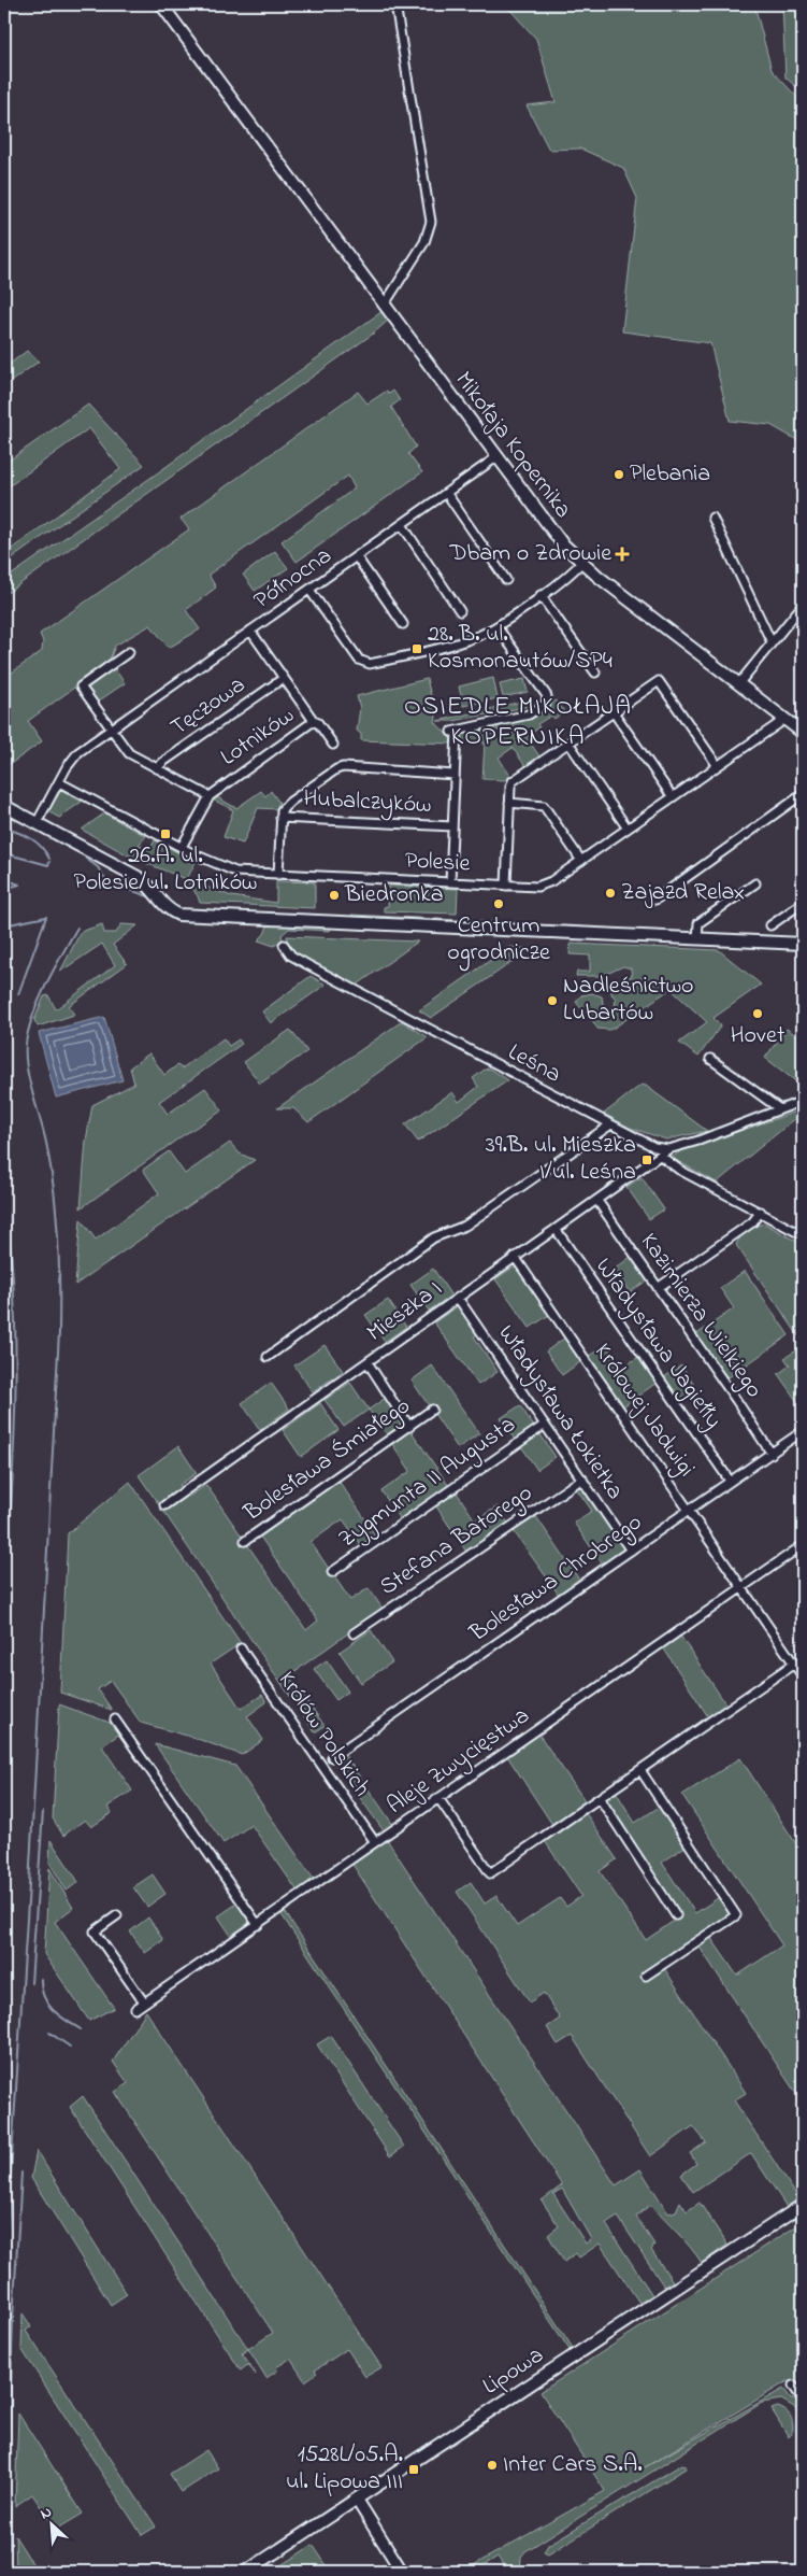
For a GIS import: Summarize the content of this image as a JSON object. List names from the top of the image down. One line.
{"streets":{"street":["Mikołaja Kopernika","Północna","Tęczowa","Lotników","Hubalczyków","Polesie","Leśna","Mieszka I","Kazimierza Wielkiego","Władysława Jagiełły","Królowej Jadwigi","Władysława Łokietka","Bolesława Śmiałego","Zygmunta II Augusta","Stefana Batorego","Bolesława Chrobrego","Królów Polskich","Aleje Zwycięstwa","Lipowa"]},"crossings":[["Mikołaja Kopernika","Północna"],["Mikołaja Kopernika","Polesie"],["Północna","Lotników"],["Północna","Polesie"],["Tęczowa","Lotników"],["Lotników","Polesie"],["Leśna","Mieszka I"],["Mieszka I","Kazimierza Wielkiego"],["Mieszka I","Władysława Jagiełły"],["Mieszka I","Królowej Jadwigi"],["Mieszka I","Władysława Łokietka"],["Kazimierza Wielkiego","Bolesława Chrobrego"],["Władysława Jagiełły","Bolesława Chrobrego"],["Królowej Jadwigi","Bolesława Chrobrego"],["Królowej Jadwigi","Aleje Zwycięstwa"],["Władysława Łokietka","Zygmunta II Augusta"],["Władysława Łokietka","Stefana Batorego"],["Władysława Łokietka","Bolesława Chrobrego"],["Królów Polskich","Aleje Zwycięstwa"]],"districts":["OSIEDLE MIKOŁAJA KOPERNIKA"],"places":{"other":["Plebania","Zajazd Relax","Biedronka","Centrum ogrodnicze","Nadleśnictwo Lubartów","Hovet","Inter Cars S.A."],"health":["Dbam o Zdrowie"],"transit":["28. B. ul. Kosmonautów/SP4","26.A. ul. Polesie/ul. Lotników","39.B. ul. Mieszka I/ul. Leśna","1528L/05.A. ul. Lipowa III"]},"north":"top left"}
